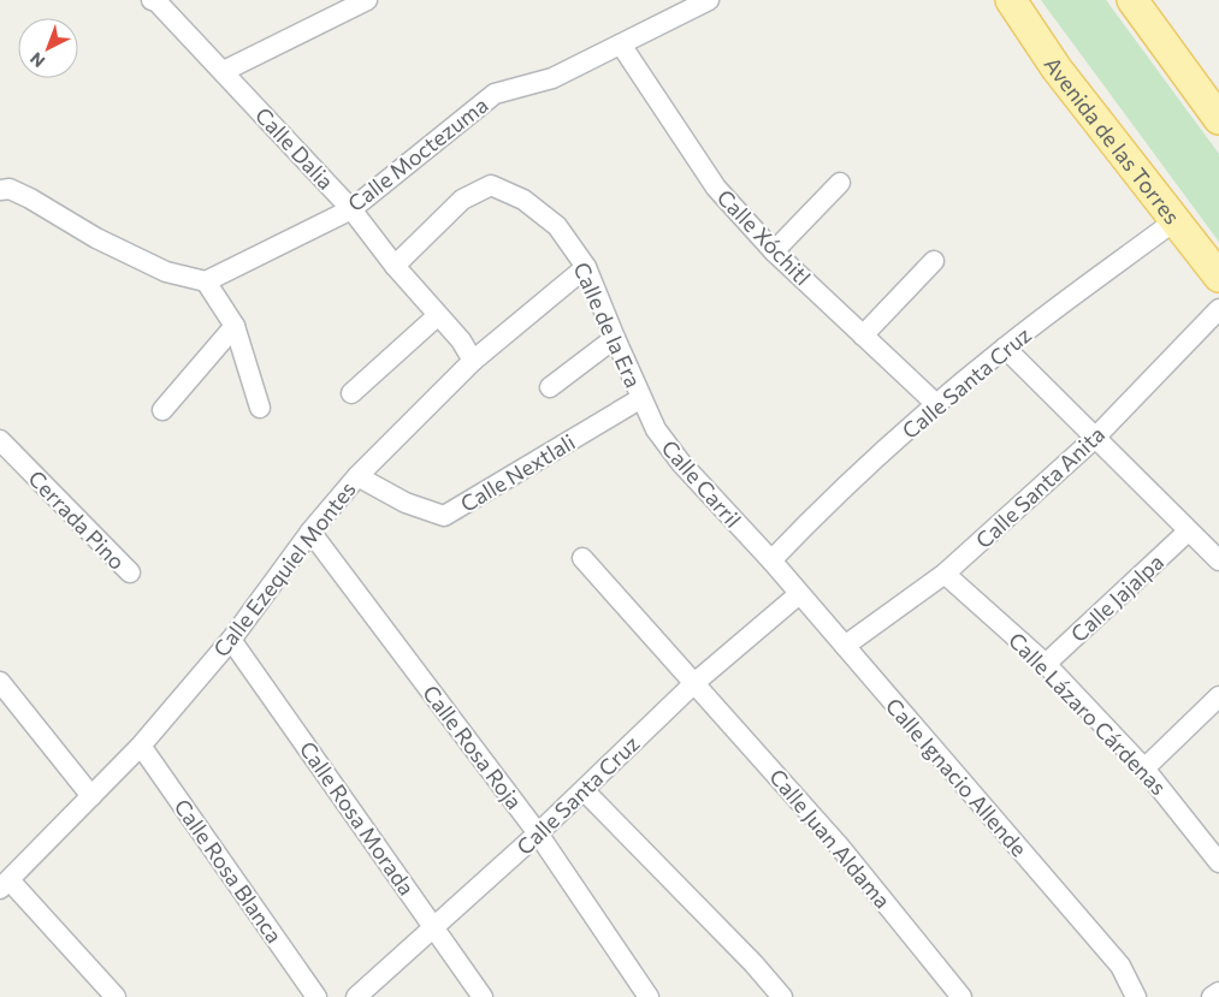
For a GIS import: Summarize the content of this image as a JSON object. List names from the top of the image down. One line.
{"streets":{"main road":["Avenida de las Torres"],"street":["Calle Dalia","Calle Moctezuma","Calle Xóchitl","Calle de la Era","Calle Santa Cruz","Calle Nextlali","Calle Carril","Calle Santa Anita","Cerrada Pino","Calle Ezequiel Montes","Calle Jajalpa","Calle Lázaro Cárdenas","Calle Rosa Roja","Calle Ignacio Allende","Calle Rosa Morada","Calle Juan Aldama","Calle Rosa Blanca"]},"crossings":[["Avenida de las Torres","Calle Santa Cruz"],["Calle Dalia","Calle Moctezuma"],["Calle Dalia","Calle de la Era"],["Calle Dalia","Calle Ezequiel Montes"],["Calle Moctezuma","Calle Xóchitl"],["Calle Xóchitl","Calle Santa Cruz"],["Calle de la Era","Calle Nextlali"],["Calle de la Era","Calle Carril"],["Calle de la Era","Calle Ezequiel Montes"],["Calle Santa Cruz","Calle Carril"],["Calle Santa Cruz","Calle Rosa Roja"],["Calle Santa Cruz","Calle Ignacio Allende"],["Calle Santa Cruz","Calle Rosa Morada"],["Calle Santa Cruz","Calle Juan Aldama"],["Calle Nextlali","Calle Carril"],["Calle Nextlali","Calle Ezequiel Montes"],["Calle Carril","Calle Ignacio Allende"],["Calle Santa Anita","Calle Lázaro Cárdenas"],["Calle Santa Anita","Calle Ignacio Allende"],["Calle Ezequiel Montes","Calle Rosa Roja"],["Calle Ezequiel Montes","Calle Rosa Morada"],["Calle Ezequiel Montes","Calle Rosa Blanca"],["Calle Jajalpa","Calle Lázaro Cárdenas"]],"north":"bottom left"}
